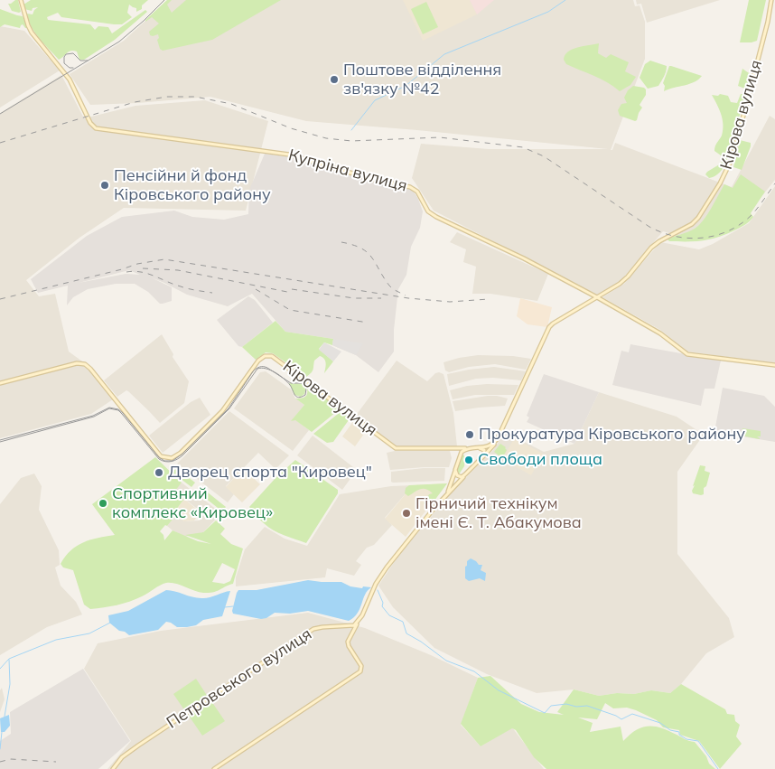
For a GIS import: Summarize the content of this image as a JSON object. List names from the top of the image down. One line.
{"streets":{"main road":["Кірова вулиця","Купріна вулиця","Петровського вулиця"]},"crossings":[["Кірова вулиця","Купріна вулиця"]],"places":["Поштове відділення зв'язку №42","Пенсійни й фонд Кіровського району","Прокуратура Кіровського району","Свободи площа","Дворец спорта \"Кировец\"","Cпортивний комплекс «Кировец»","Гірничий технікум імені Є. Т. Абакумова"]}
